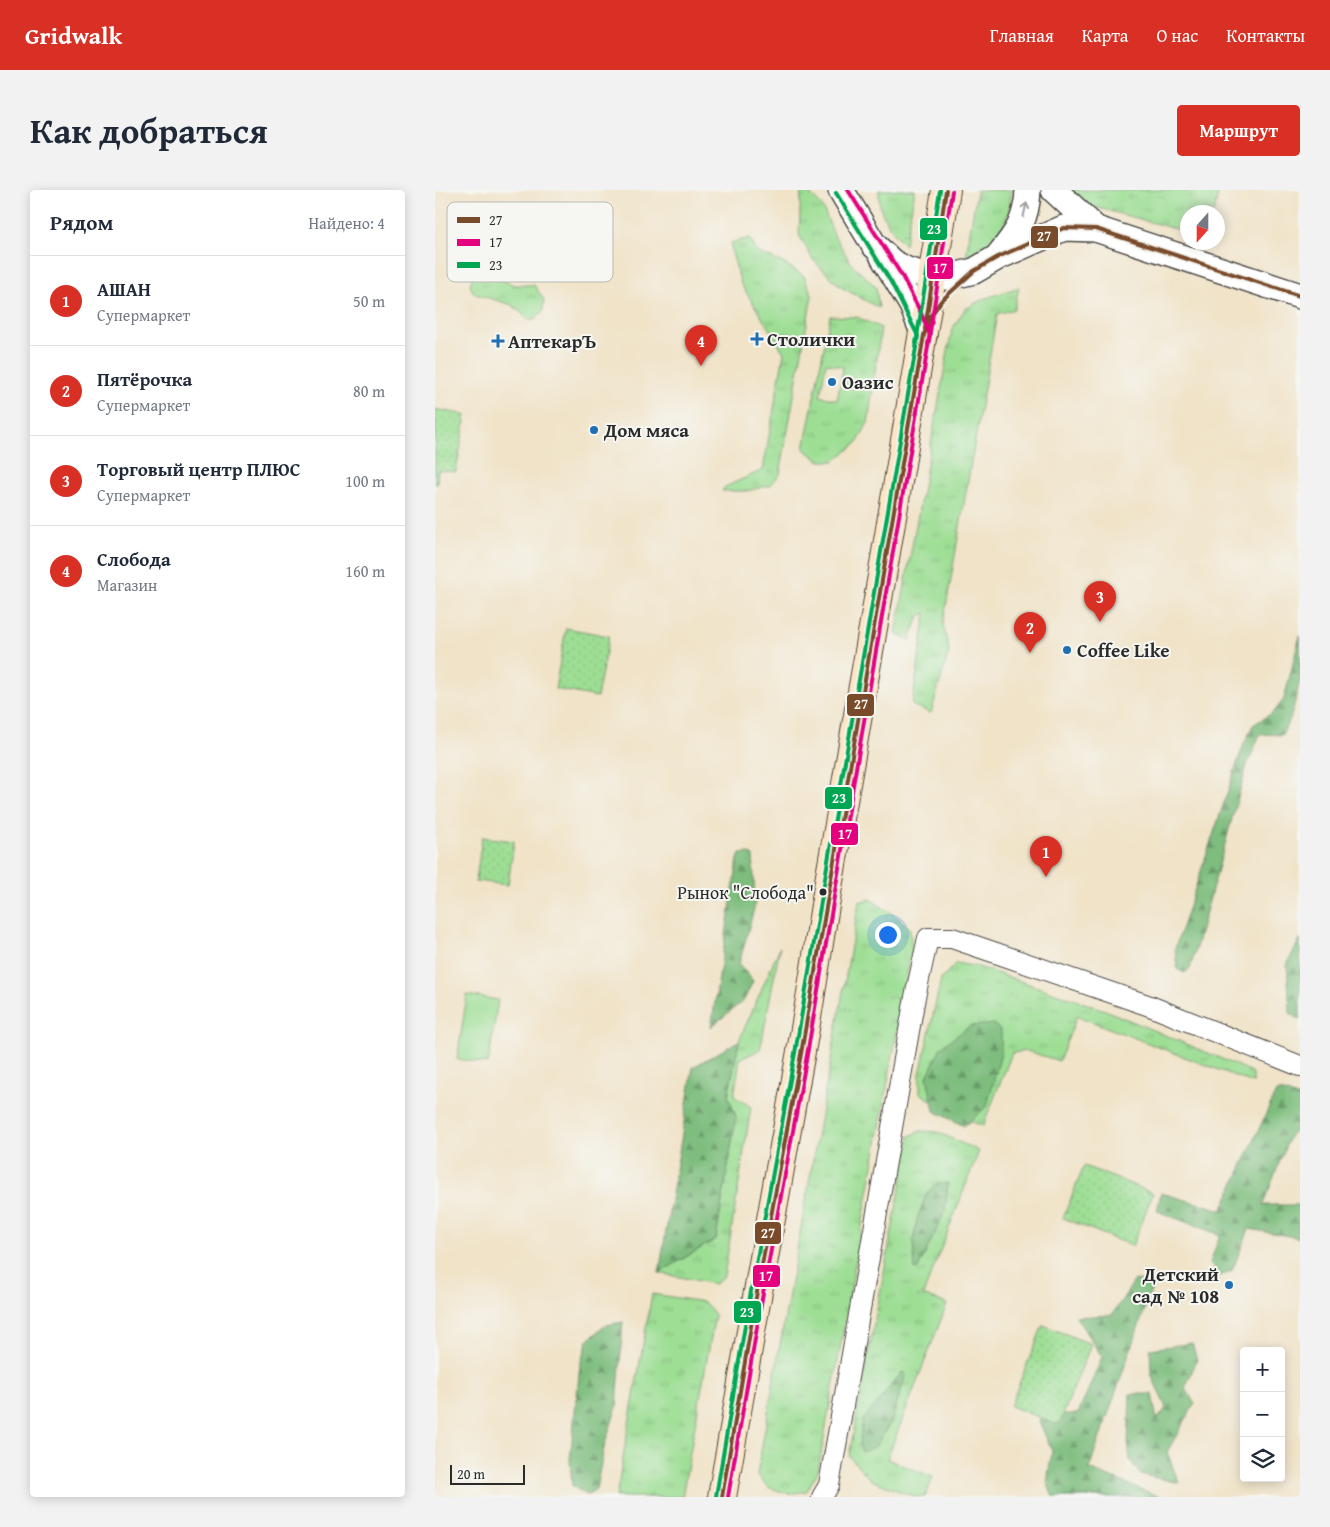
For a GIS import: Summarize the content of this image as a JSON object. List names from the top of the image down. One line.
{"places":{"health":["Столички","АптекарЪ"],"other":["Оазис","Дом мяса","Coffee Like","Рынок \"Слобода\"","Детский сад № 108"]},"lines":["transit line 27","transit line 17","transit line 23"],"legend":["27","17","23"],"scale_bar":"20 m","north":"bottom","page":{"header":"Gridwalk","nav":["Главная","Карта","О нас","Контакты"],"title":"Как добраться","buttons":"Маршрут","heading":["Рядом","Найдено: 4"],"list":[{"mark":"1","name":"АШАН","note":"Супермаркет","value":"50 m"},{"mark":"2","name":"Пятёрочка","note":"Супермаркет","value":"80 m"},{"mark":"3","name":"Торговый центр ПЛЮС","note":"Супермаркет","value":"100 m"},{"mark":"4","name":"Слобода","note":"Магазин","value":"160 m"}],"pins":["4","3","2","1"],"map_buttons":["+","−"],"scale":"20 m"}}
